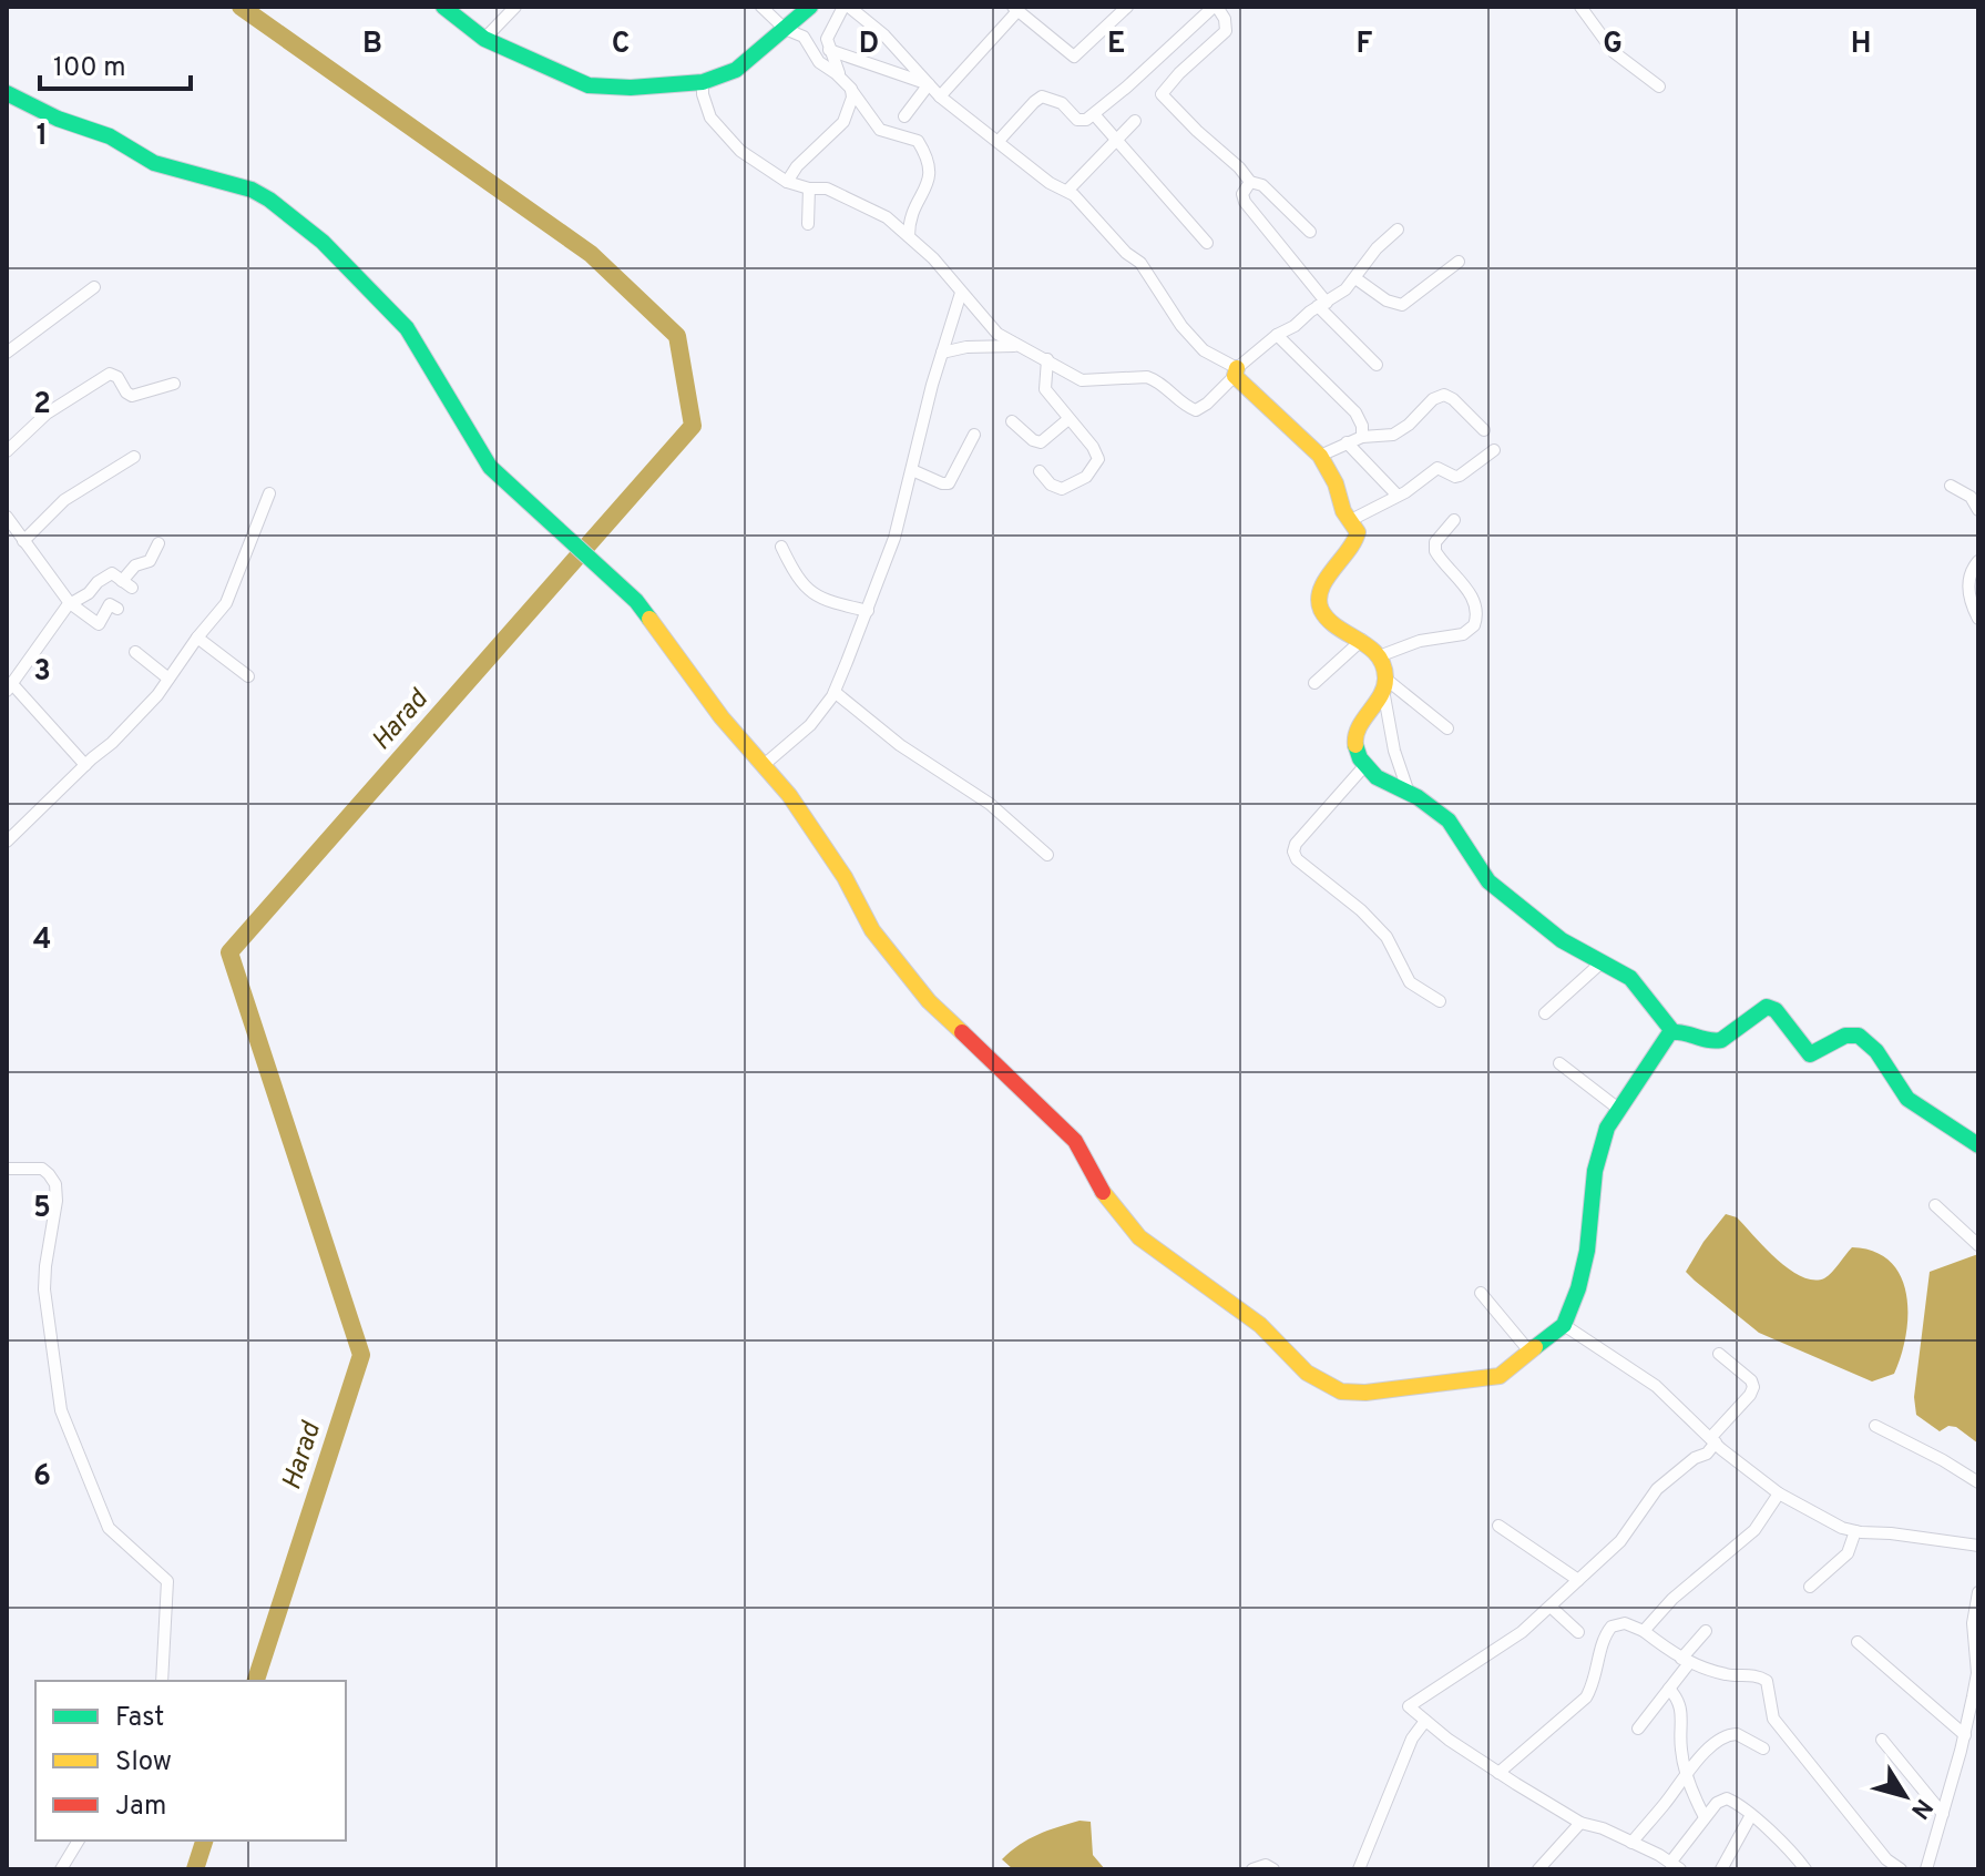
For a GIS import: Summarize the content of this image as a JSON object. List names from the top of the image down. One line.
{"water":["Harad"],"legend":["Fast","Slow","Jam"],"scale_bar":"100 m","north":"bottom right","grid":{"columns":["B","C","D","E","F","G","H"],"rows":["1","2","3","4","5","6"]}}
